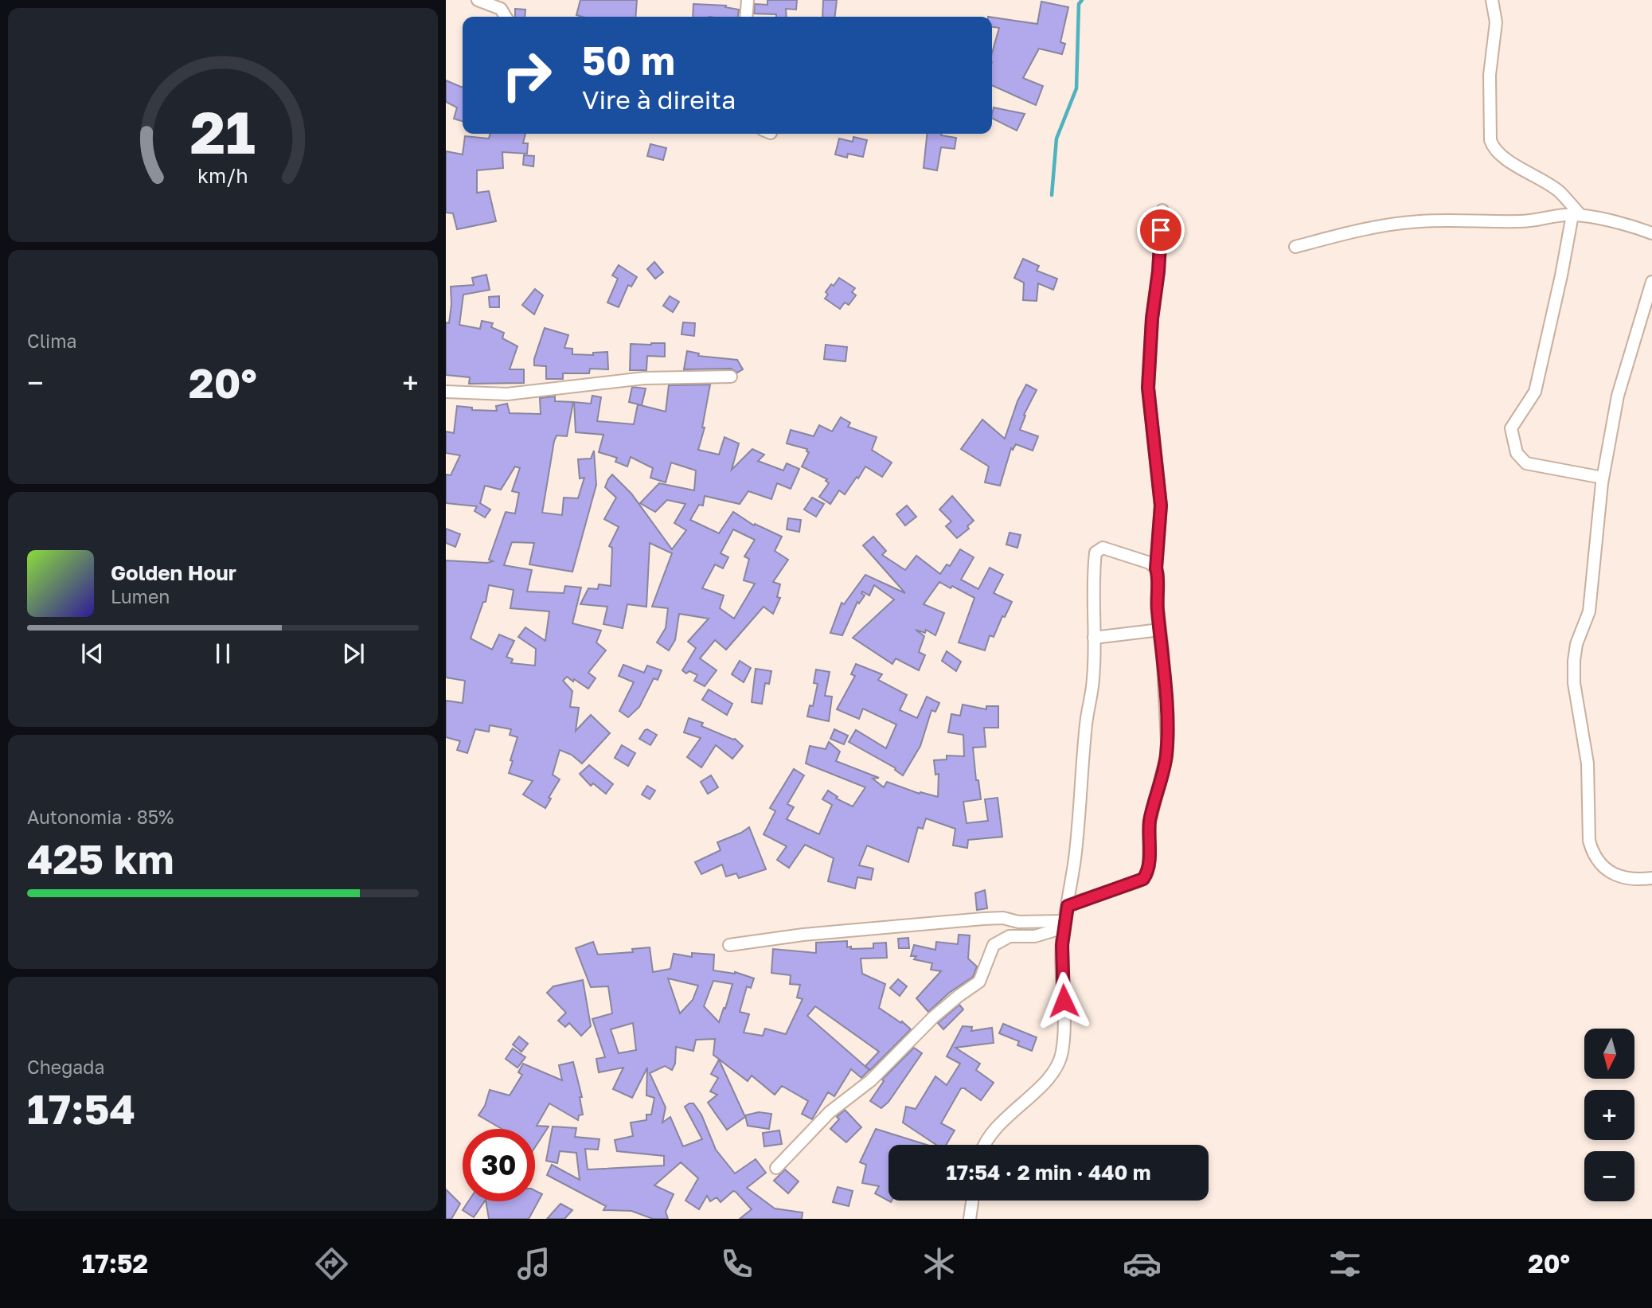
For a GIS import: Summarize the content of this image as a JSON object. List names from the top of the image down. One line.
{"north":"bottom","page":{"turn":["50 m","Vire à direita"],"tile":["Clima",["Autonomia · 85%","425 km"],["Chegada","17:54"]],"heat":["−","20°","+"],"song":["Golden Hour","Lumen"],"map_buttons":["+","−"],"limit":"30","trip":"17:54 · 2 min · 440 m","tabs":["17:52","20°"],"gauge":["21","km/h"]}}
